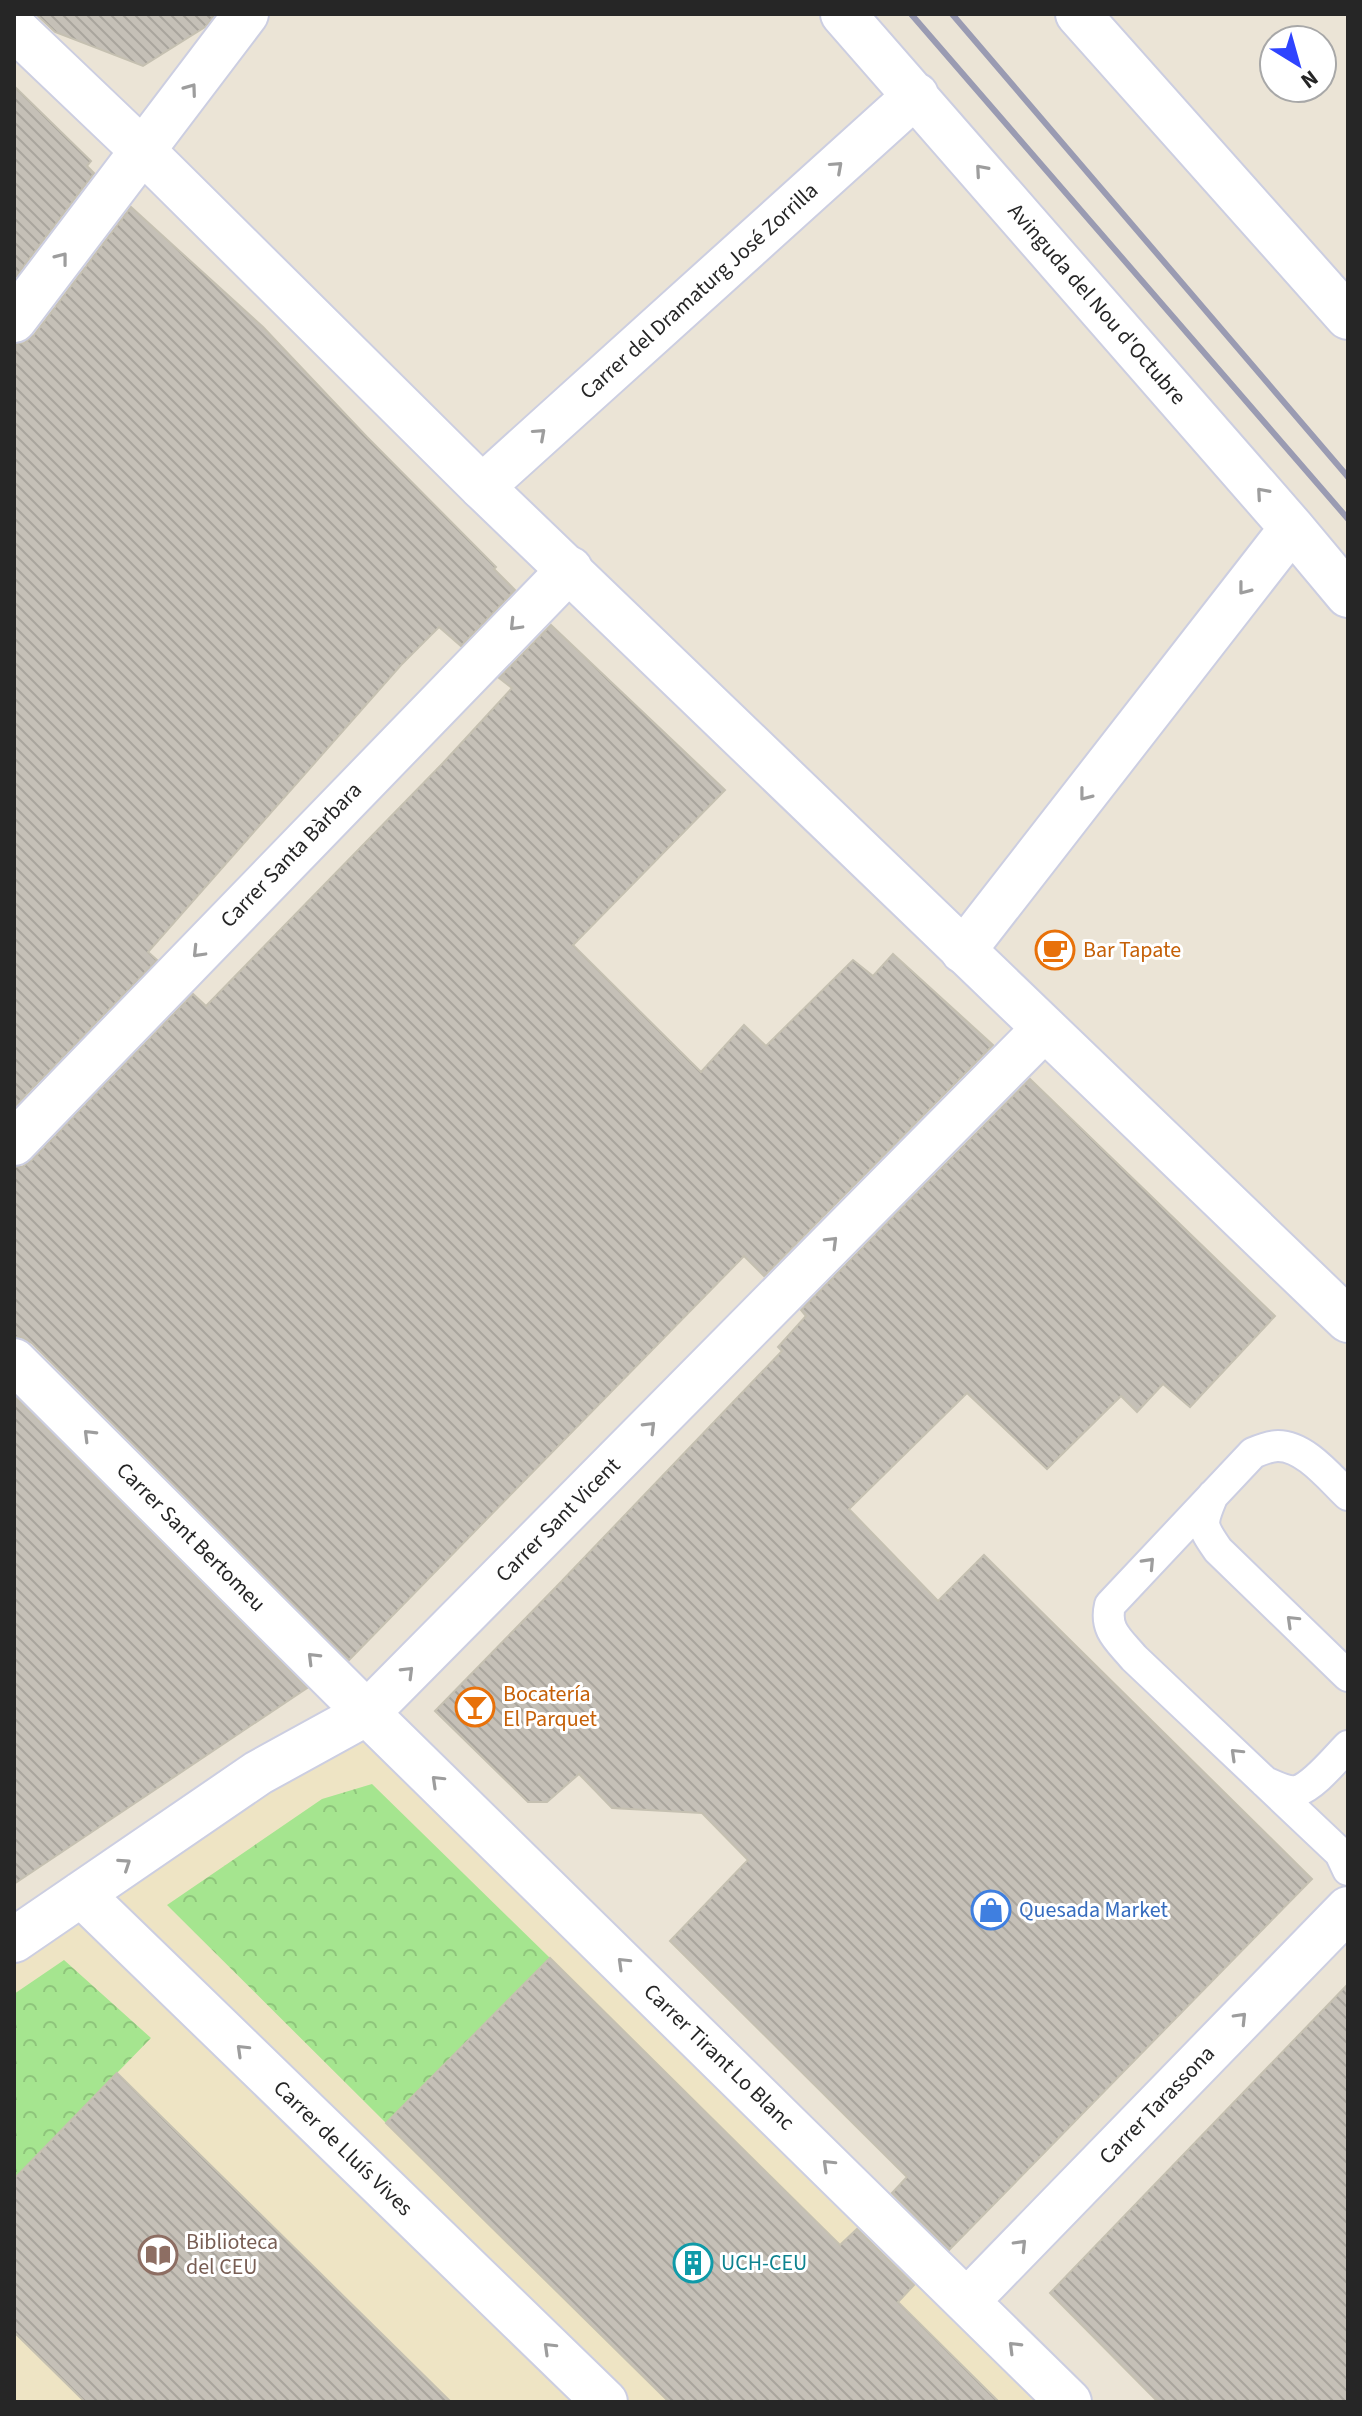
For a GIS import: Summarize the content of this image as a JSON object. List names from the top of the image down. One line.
{"streets":{"street":["Carrer del Dramaturg José Zorrilla","Avinguda del Nou d'Octubre","Carrer Santa Bàrbara","Carrer Sant Vicent","Carrer Sant Bertomeu","Carrer Tirant Lo Blanc","Carrer Tarassona","Carrer de Lluís Vives"]},"crossings":[["Carrer del Dramaturg José Zorrilla","Avinguda del Nou d'Octubre"],["Carrer Sant Vicent","Carrer Sant Bertomeu"],["Carrer Sant Vicent","Carrer Tirant Lo Blanc"],["Carrer Sant Vicent","Carrer de Lluís Vives"],["Carrer Sant Bertomeu","Carrer Tirant Lo Blanc"],["Carrer Tirant Lo Blanc","Carrer Tarassona"]],"one_way":["Carrer del Dramaturg José Zorrilla","Carrer Santa Bàrbara","Carrer Sant Vicent","Carrer Sant Bertomeu","Carrer Tirant Lo Blanc","Carrer Tarassona","Carrer de Lluís Vives"],"places":{"cafe":["Bar Tapate"],"bar":["Bocatería El Parquet"],"shop":["Quesada Market"],"library":["Biblioteca del CEU"],"building":["UCH-CEU"]},"north":"bottom right"}
